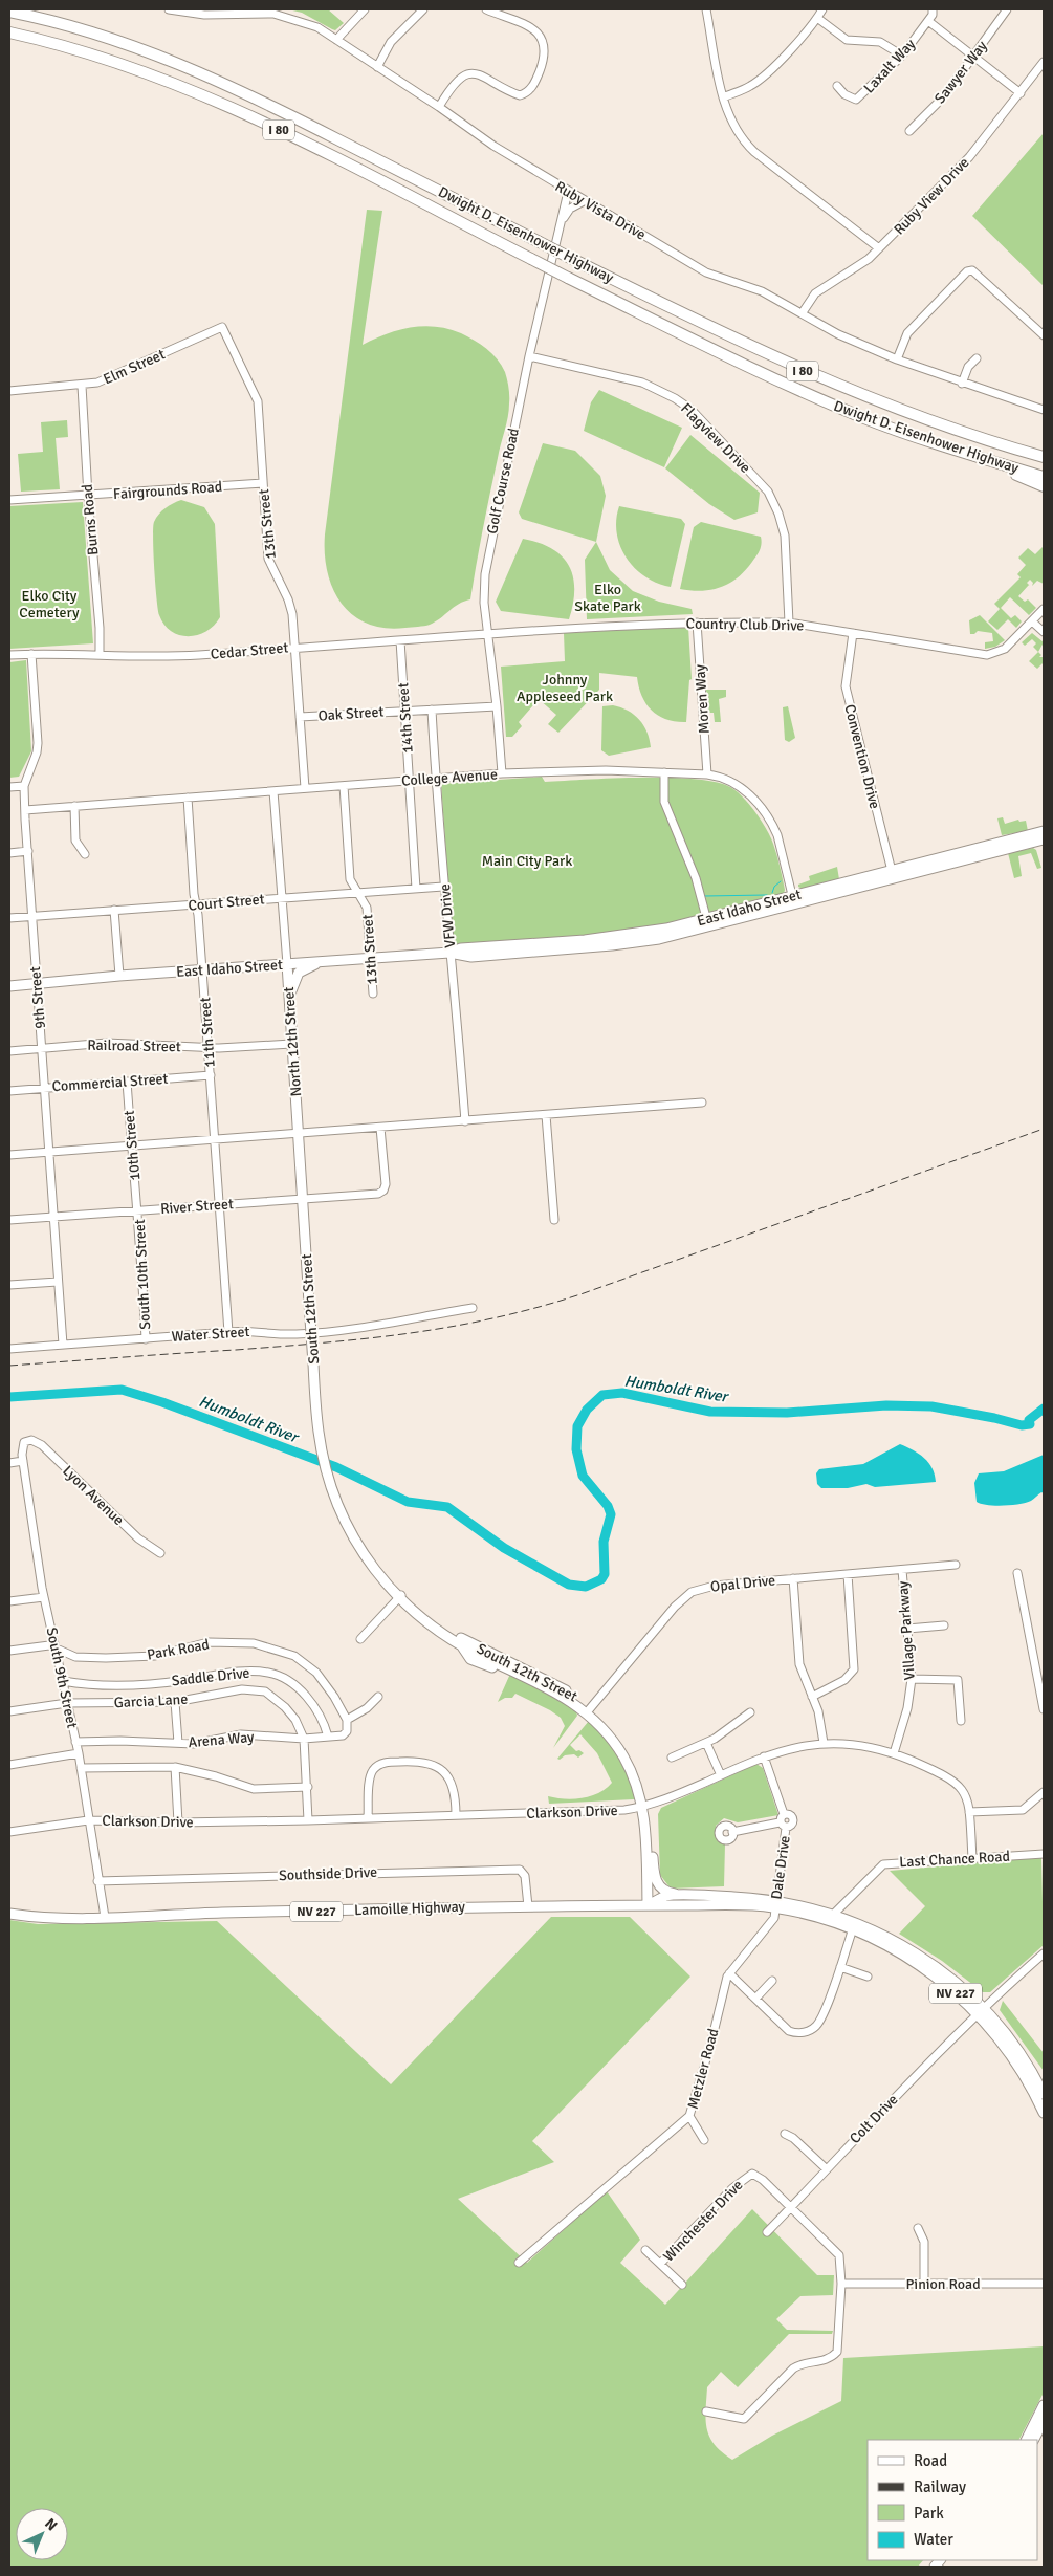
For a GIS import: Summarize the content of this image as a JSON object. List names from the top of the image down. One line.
{"streets":{"highway":["I 80","Dwight D. Eisenhower Highway"],"main road":["East Idaho Street","North 12th Street","South 12th Street","Lamoille Highway","NV 227"],"street":["Laxalt Way","Sawyer Way","Ruby View Drive","Ruby Vista Drive","Elm Street","Flagview Drive","Golf Course Road","Fairgrounds Road","Burns Road","13th Street","Country Club Drive","Cedar Street","Moren Way","Oak Street","14th Street","Convention Drive","College Avenue","Court Street","VFW Drive","9th Street","11th Street","Railroad Street","Commercial Street","10th Street","River Street","South 10th Street","Water Street","Lyon Avenue","Opal Drive","Village Parkway","Park Road","Saddle Drive","South 9th Street","Garcia Lane","Arena Way","Clarkson Drive","Last Chance Road","Dale Drive","Southside Drive","Metzler Road","Colt Drive","Winchester Drive","Pinion Road"]},"crossings":[["Ruby View Drive","Ruby Vista Drive"],["Ruby Vista Drive","Golf Course Road"],["Elm Street","Burns Road"],["Elm Street","13th Street"],["Flagview Drive","Golf Course Road"],["Flagview Drive","Country Club Drive"],["Golf Course Road","Country Club Drive"],["Golf Course Road","Cedar Street"],["Golf Course Road","Oak Street"],["Golf Course Road","College Avenue"],["Fairgrounds Road","Burns Road"],["Fairgrounds Road","13th Street"],["Burns Road","Cedar Street"],["13th Street","Cedar Street"],["13th Street","Oak Street"],["13th Street","College Avenue"],["13th Street","Court Street"],["13th Street","East Idaho Street"],["Country Club Drive","Cedar Street"],["Country Club Drive","Moren Way"],["Country Club Drive","Convention Drive"],["Cedar Street","14th Street"],["Cedar Street","9th Street"],["Moren Way","College Avenue"],["Oak Street","14th Street"],["Oak Street","VFW Drive"],["14th Street","College Avenue"],["14th Street","Court Street"],["Convention Drive","East Idaho Street"],["College Avenue","East Idaho Street"],["College Avenue","VFW Drive"],["College Avenue","9th Street"],["College Avenue","11th Street"],["College Avenue","North 12th Street"],["Court Street","VFW Drive"],["Court Street","9th Street"],["Court Street","11th Street"],["Court Street","North 12th Street"],["East Idaho Street","VFW Drive"],["East Idaho Street","9th Street"],["East Idaho Street","11th Street"],["East Idaho Street","North 12th Street"],["9th Street","Railroad Street"],["9th Street","Commercial Street"],["9th Street","River Street"],["9th Street","Water Street"],["11th Street","Railroad Street"],["11th Street","Commercial Street"],["11th Street","River Street"],["11th Street","Water Street"],["North 12th Street","Railroad Street"],["North 12th Street","River Street"],["North 12th Street","South 12th Street"],["Commercial Street","10th Street"],["10th Street","River Street"],["10th Street","South 10th Street"],["River Street","South 10th Street"],["River Street","South 12th Street"],["South 10th Street","Water Street"],["South 12th Street","Opal Drive"],["South 12th Street","Clarkson Drive"],["South 12th Street","Lamoille Highway"],["Lyon Avenue","South 9th Street"],["Opal Drive","Village Parkway"],["Village Parkway","Clarkson Drive"],["Park Road","South 9th Street"],["Saddle Drive","South 9th Street"],["South 9th Street","Garcia Lane"],["South 9th Street","Arena Way"],["South 9th Street","Clarkson Drive"],["South 9th Street","Southside Drive"],["South 9th Street","Lamoille Highway"],["South 9th Street","NV 227"],["Garcia Lane","Arena Way"],["Clarkson Drive","Last Chance Road"],["Clarkson Drive","Dale Drive"],["Last Chance Road","Lamoille Highway"],["Dale Drive","Lamoille Highway"],["Dale Drive","Metzler Road"],["Southside Drive","Lamoille Highway"],["Lamoille Highway","NV 227"],["Lamoille Highway","Metzler Road"],["Lamoille Highway","Colt Drive"],["Colt Drive","Winchester Drive"],["Winchester Drive","Pinion Road"]],"water":["Humboldt River"],"parks":["Elko Skate Park","Elko City Cemetery","Johnny Appleseed Park","Main City Park"],"legend":["Road","Railway","Park","Water"],"north":"top right"}
